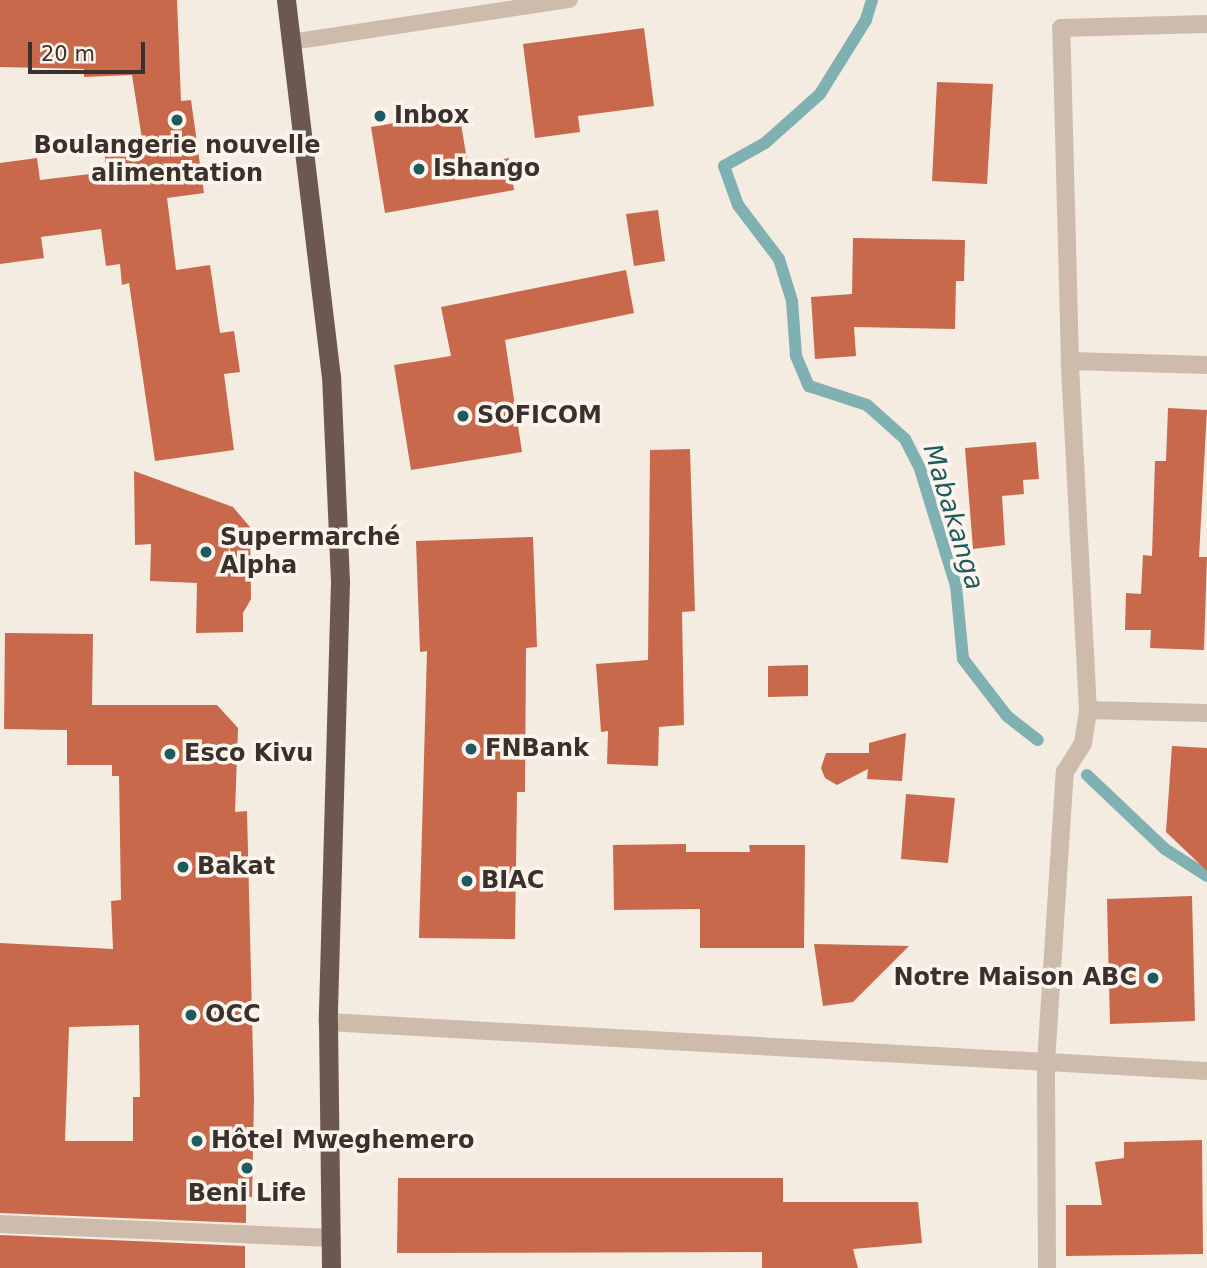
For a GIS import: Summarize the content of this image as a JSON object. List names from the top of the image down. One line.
{"water":["Mabakanga"],"places":["Inbox","Boulangerie nouvelle alimentation","Ishango","SOFICOM","Supermarché Alpha","FNBank","Esco Kivu","Bakat","BIAC","Notre Maison ABC","OCC","Hôtel Mweghemero","Beni Life"],"scale_bar":"20 m"}
